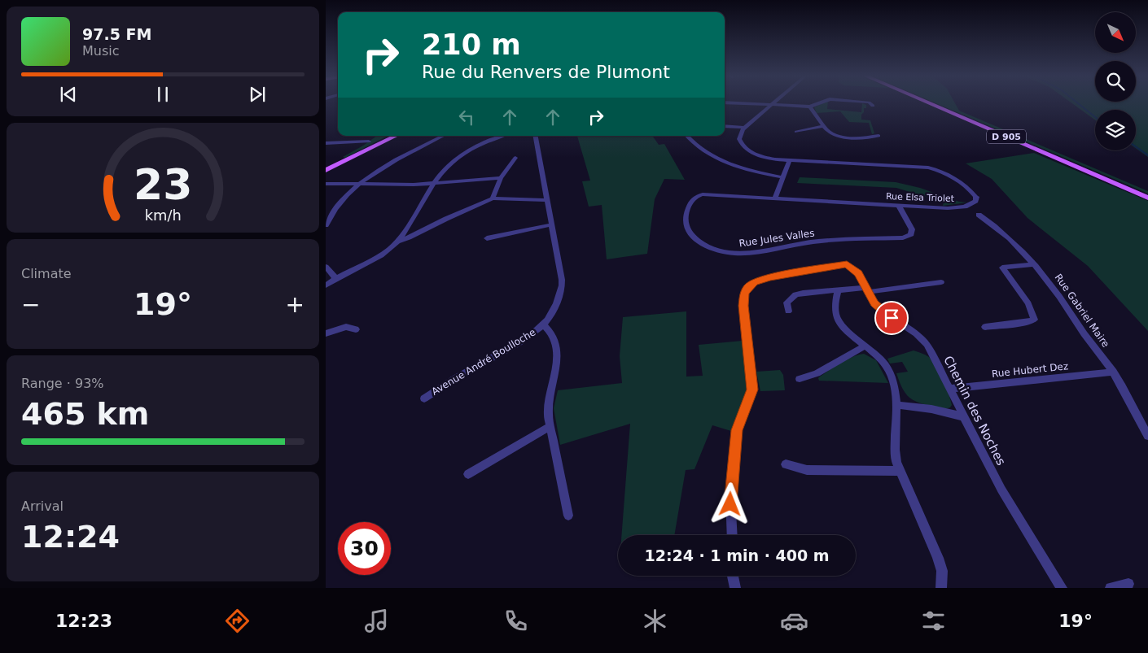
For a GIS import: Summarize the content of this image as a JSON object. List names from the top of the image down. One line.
{"streets":{"main road":["D 905"],"street":["Rue Elsa Triolet","Rue Jules Valles","Rue Gabriel Maire","Avenue André Boulloche","Rue Hubert Dez","Chemin des Noches"]},"crossings":[["Rue Elsa Triolet","Rue Jules Valles"],["Rue Gabriel Maire","Rue Hubert Dez"],["Rue Hubert Dez","Chemin des Noches"]],"north":"bottom right","page":{"turn":["210 m","Rue du Renvers de Plumont"],"song":["97.5 FM","Music"],"tile":["Climate",["Range · 93%","465 km"],["Arrival","12:24"]],"heat":["−","19°","+"],"limit":"30","trip":"12:24 · 1 min · 400 m","tabs":["12:23","19°"],"gauge":["23","km/h"]}}
